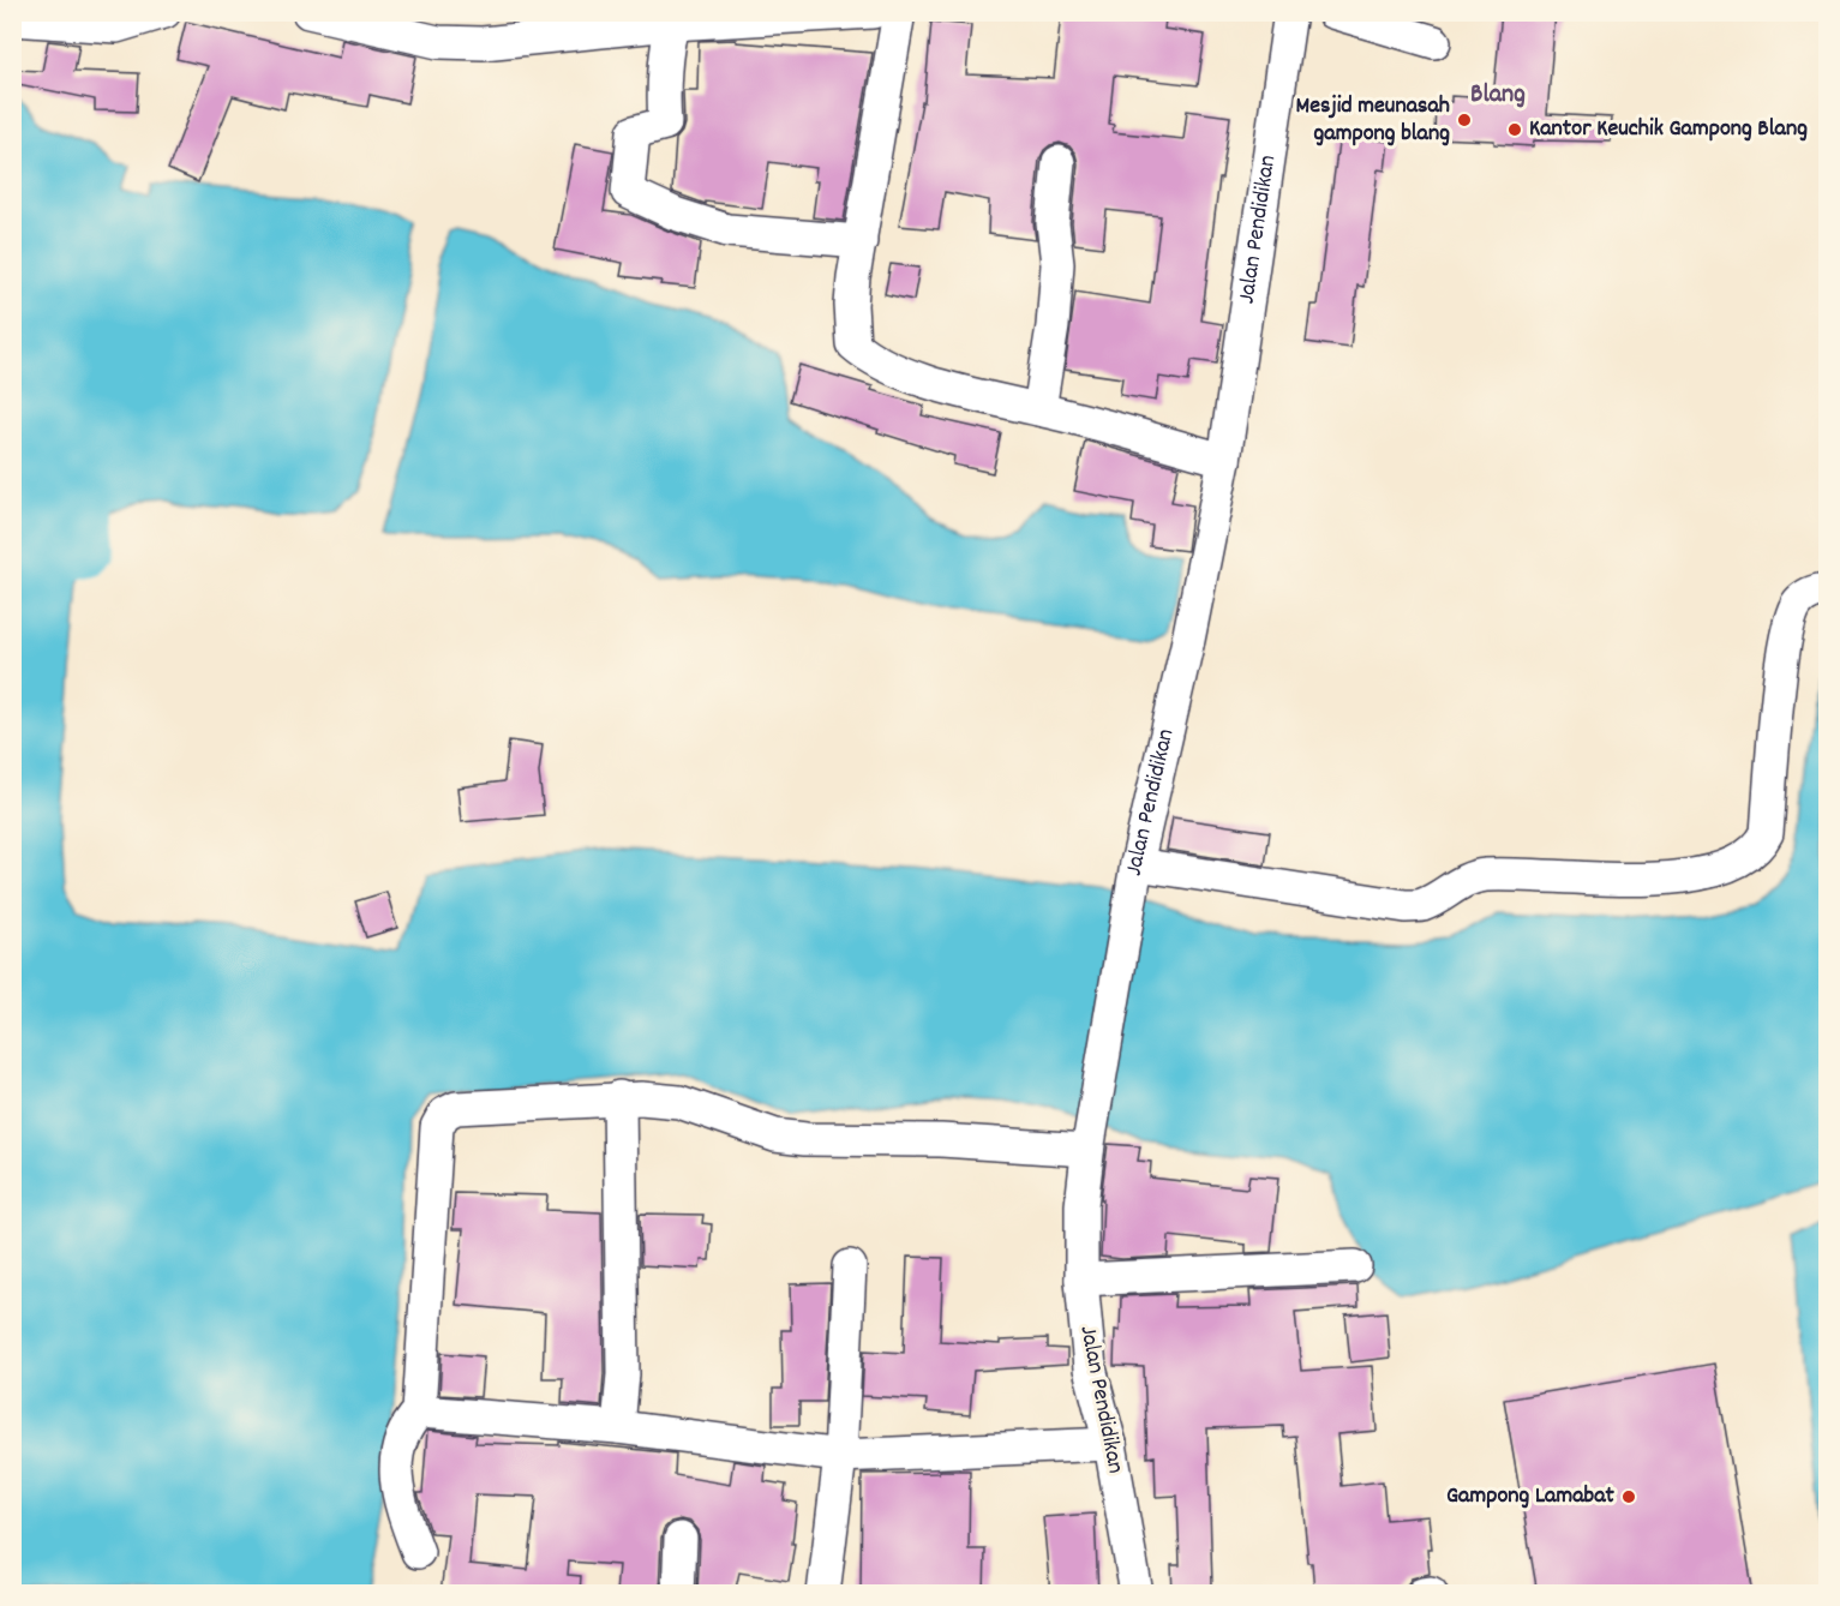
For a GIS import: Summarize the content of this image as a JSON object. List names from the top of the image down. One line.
{"streets":{"street":["Jalan Pendidikan"]},"districts":["Blang"],"places":["Mesjid meunasah gampong blang","Kantor Keuchik Gampong Blang","Gampong Lamabat"]}
